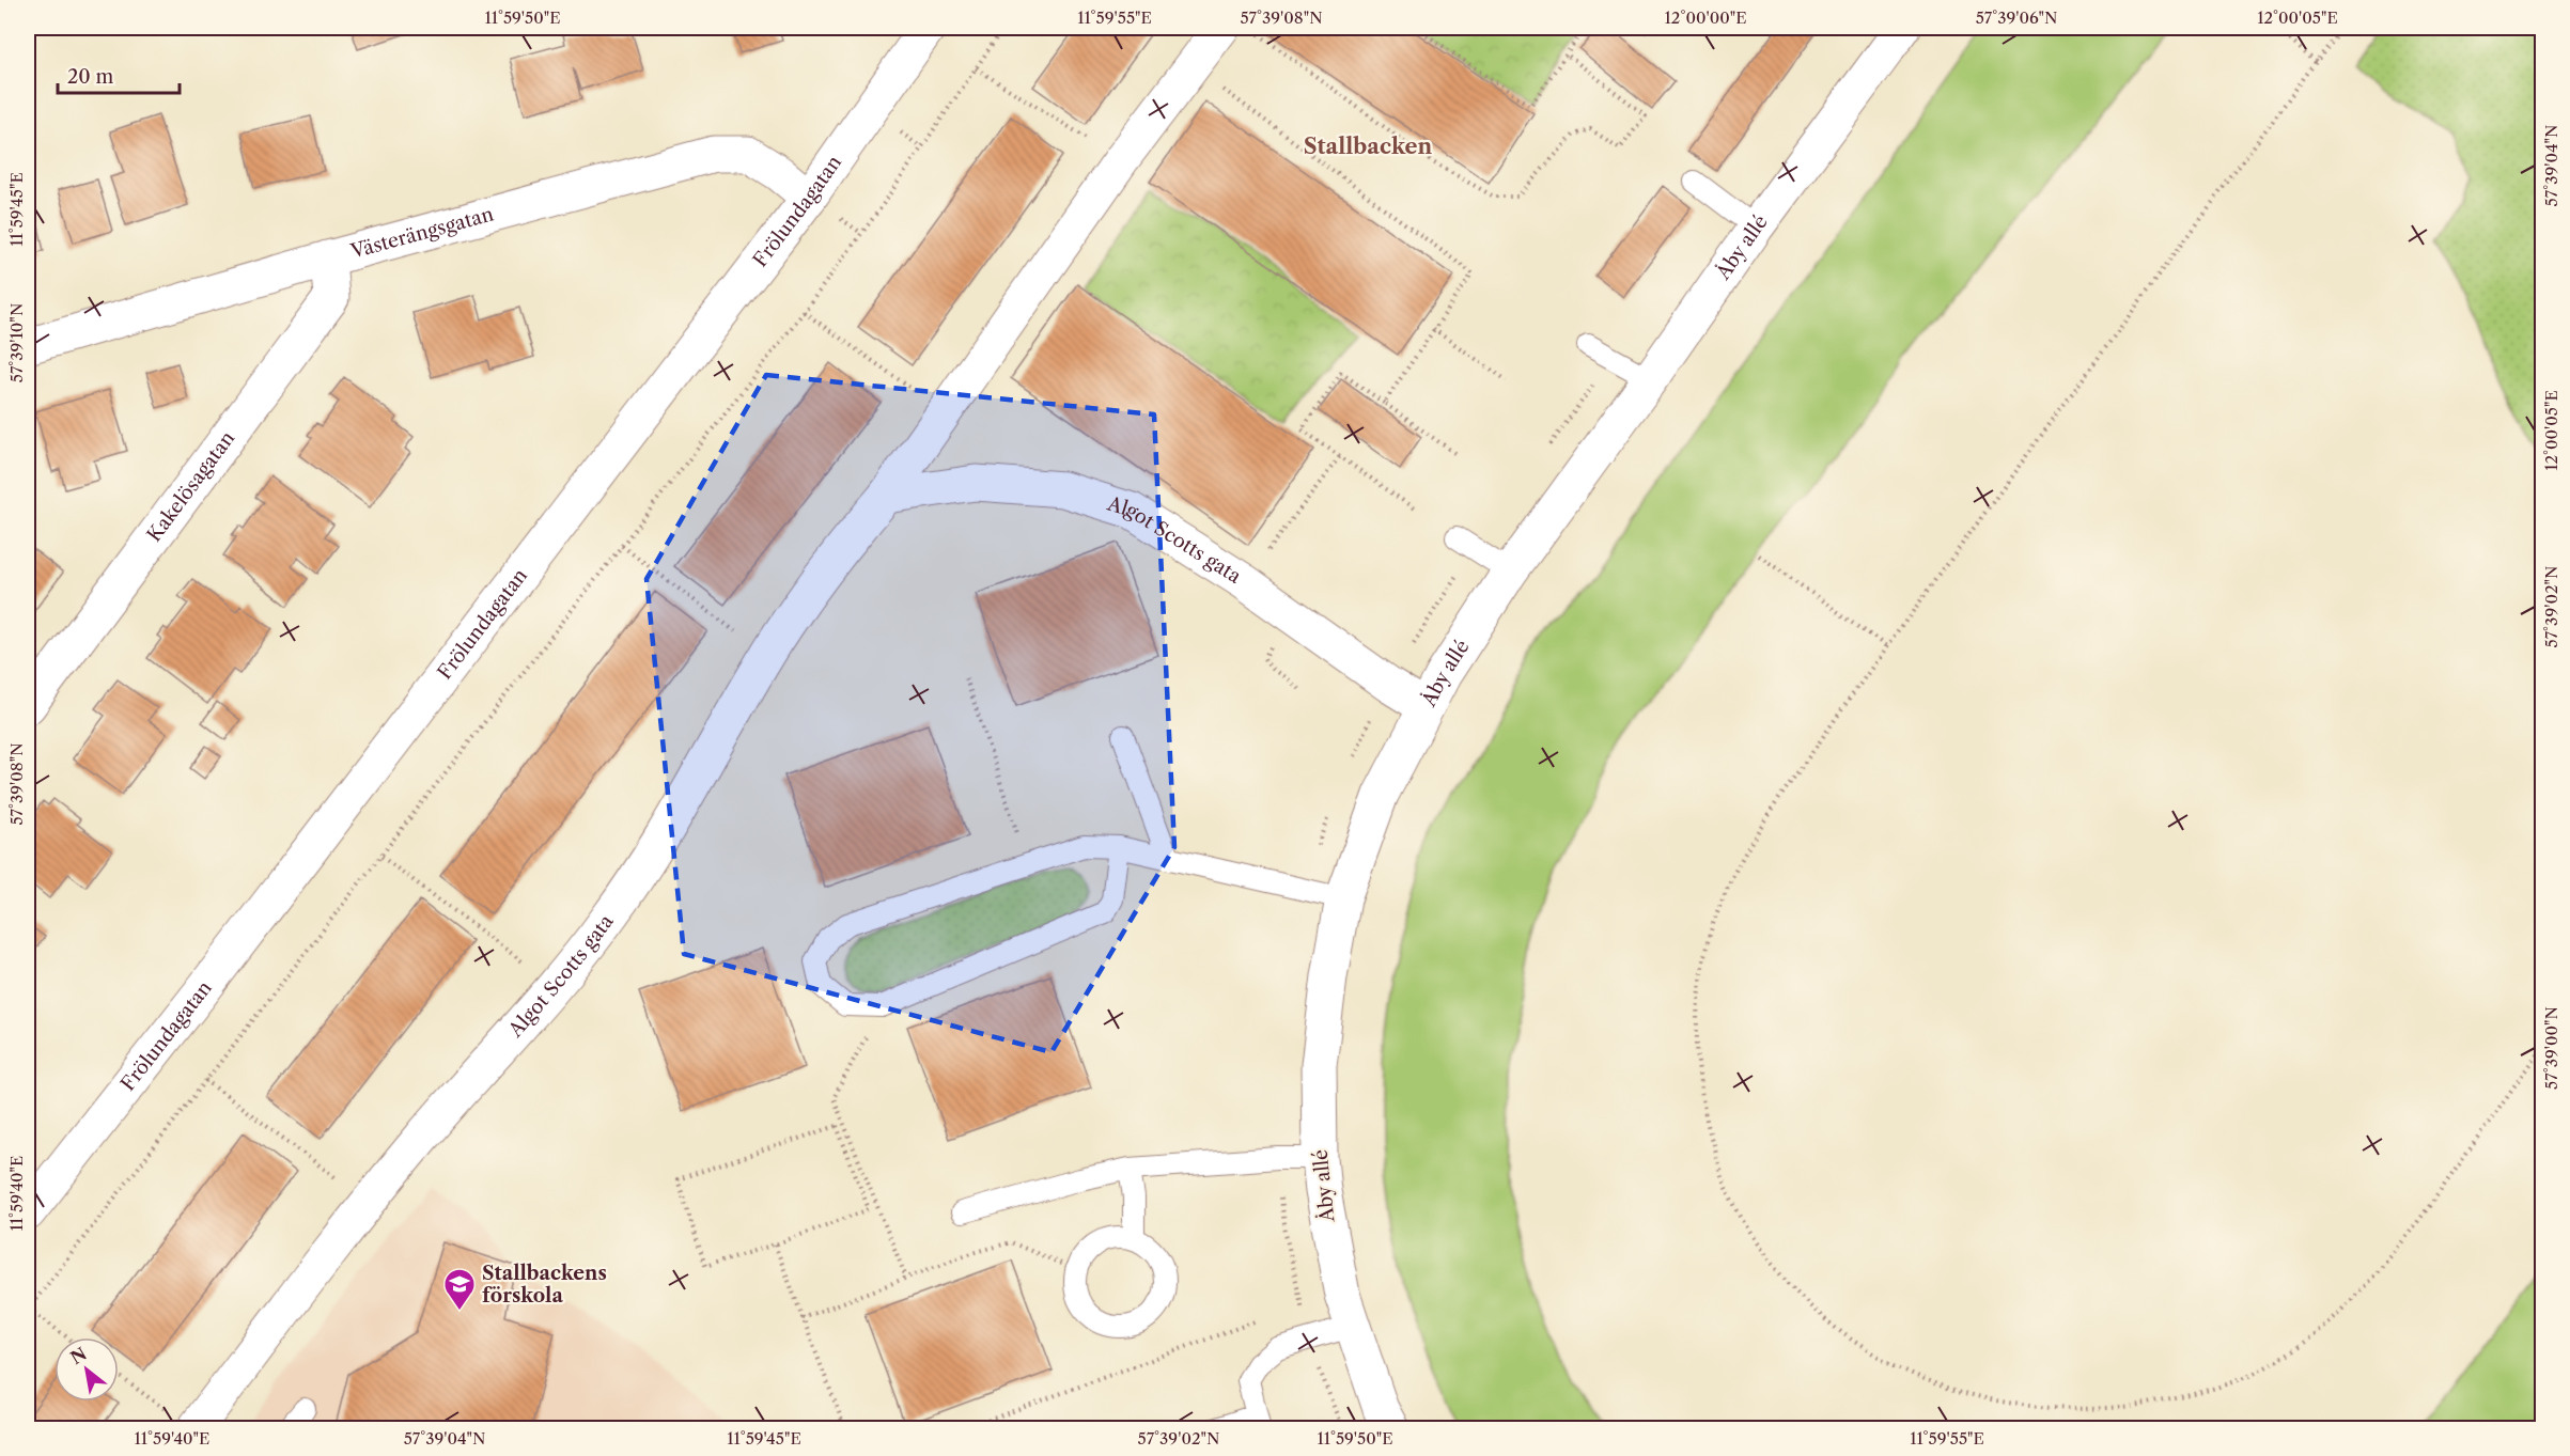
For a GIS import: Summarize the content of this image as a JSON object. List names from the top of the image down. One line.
{"streets":{"street":["Frölundagatan","Västerängsgatan","Åby allé","Kakelösagatan","Algot Scotts gata"]},"crossings":[["Frölundagatan","Västerängsgatan"],["Västerängsgatan","Kakelösagatan"],["Åby allé","Algot Scotts gata"]],"districts":["Stallbacken"],"places":{"school or university":["Stallbackens förskola"]},"scale_bar":"20 m","north":"top left","coordinates":["11°59'50\"E","11°59'55\"E","57°39'08\"N","12°00'00\"E","57°39'06\"N","12°00'05\"E","57°39'04\"N","11°59'45\"E","57°39'10\"N","57°39'02\"N","57°39'00\"N","11°59'40\"E"]}
